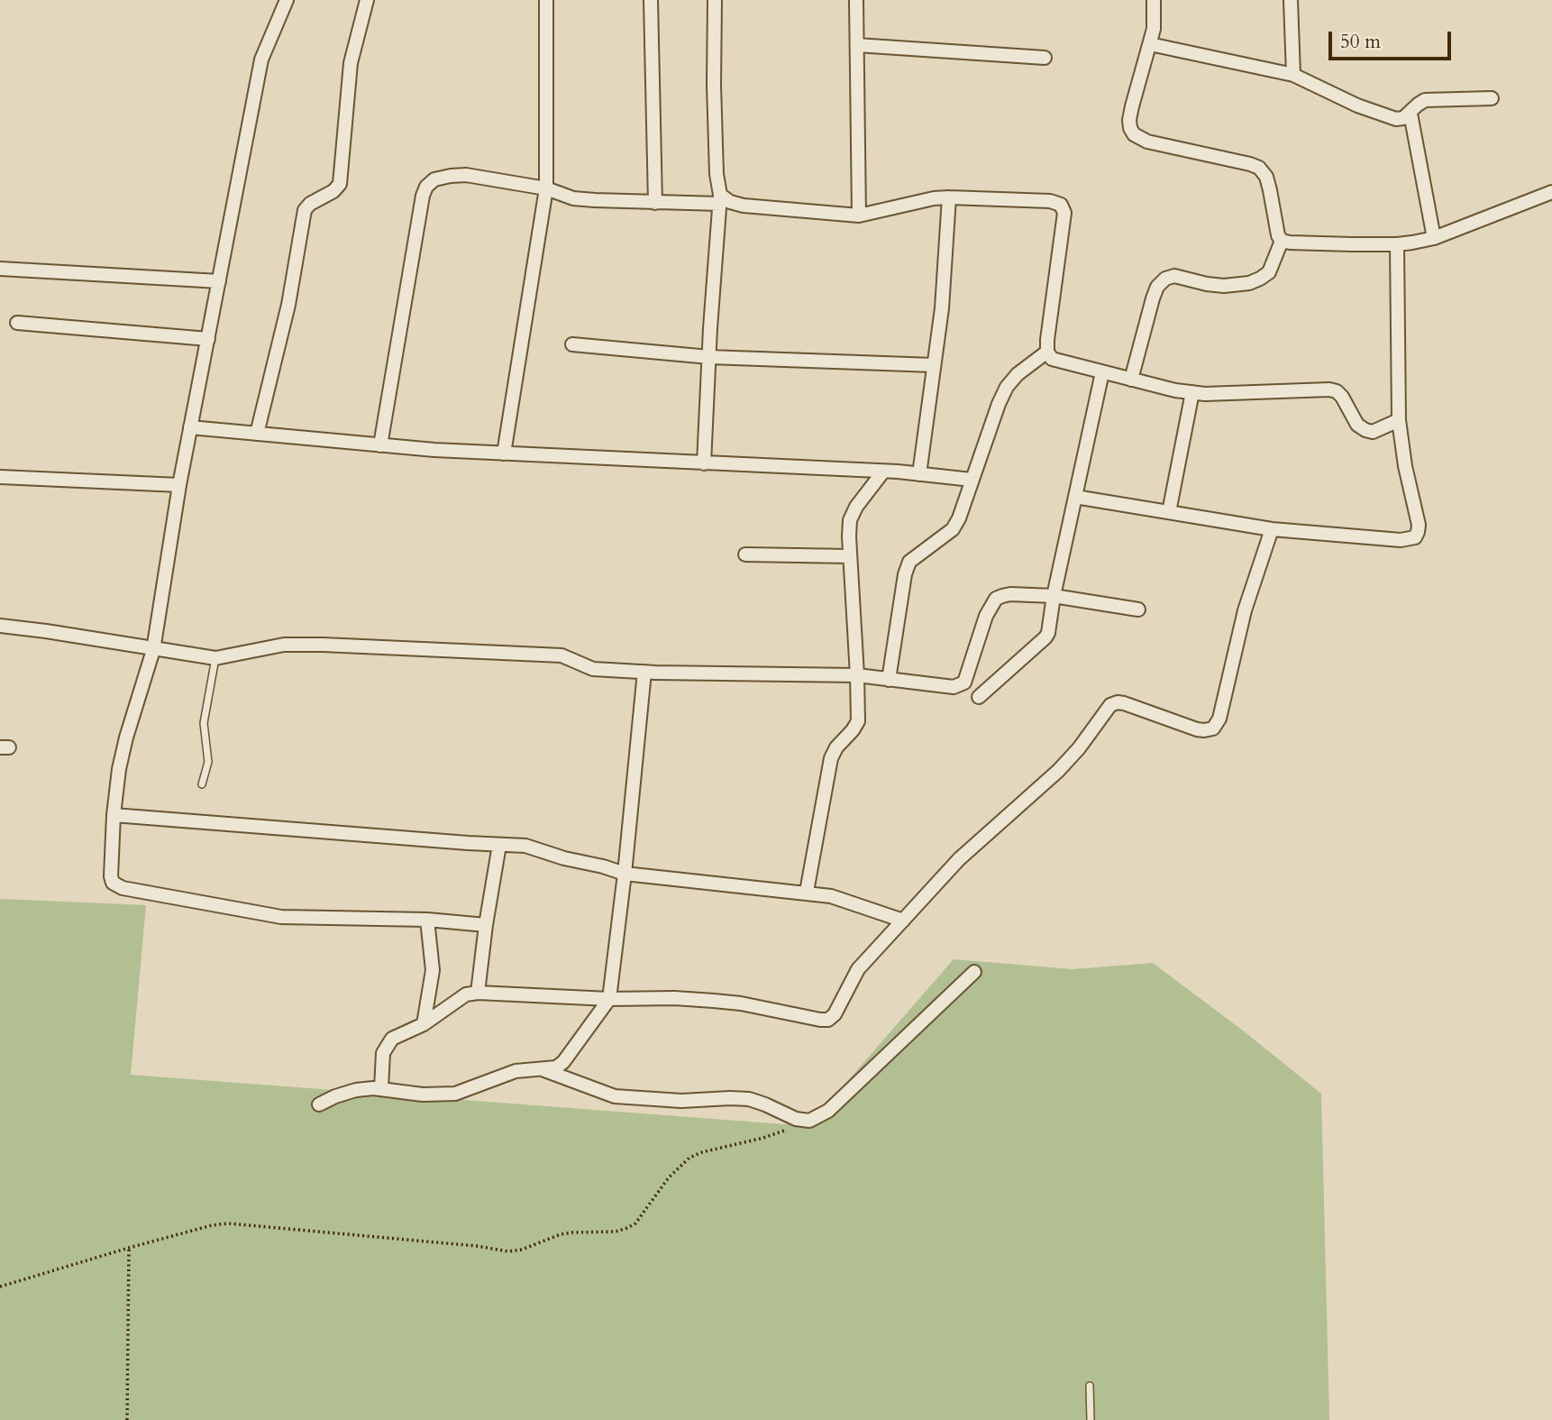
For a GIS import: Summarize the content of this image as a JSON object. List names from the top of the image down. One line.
{"scale_bar":"50 m"}
